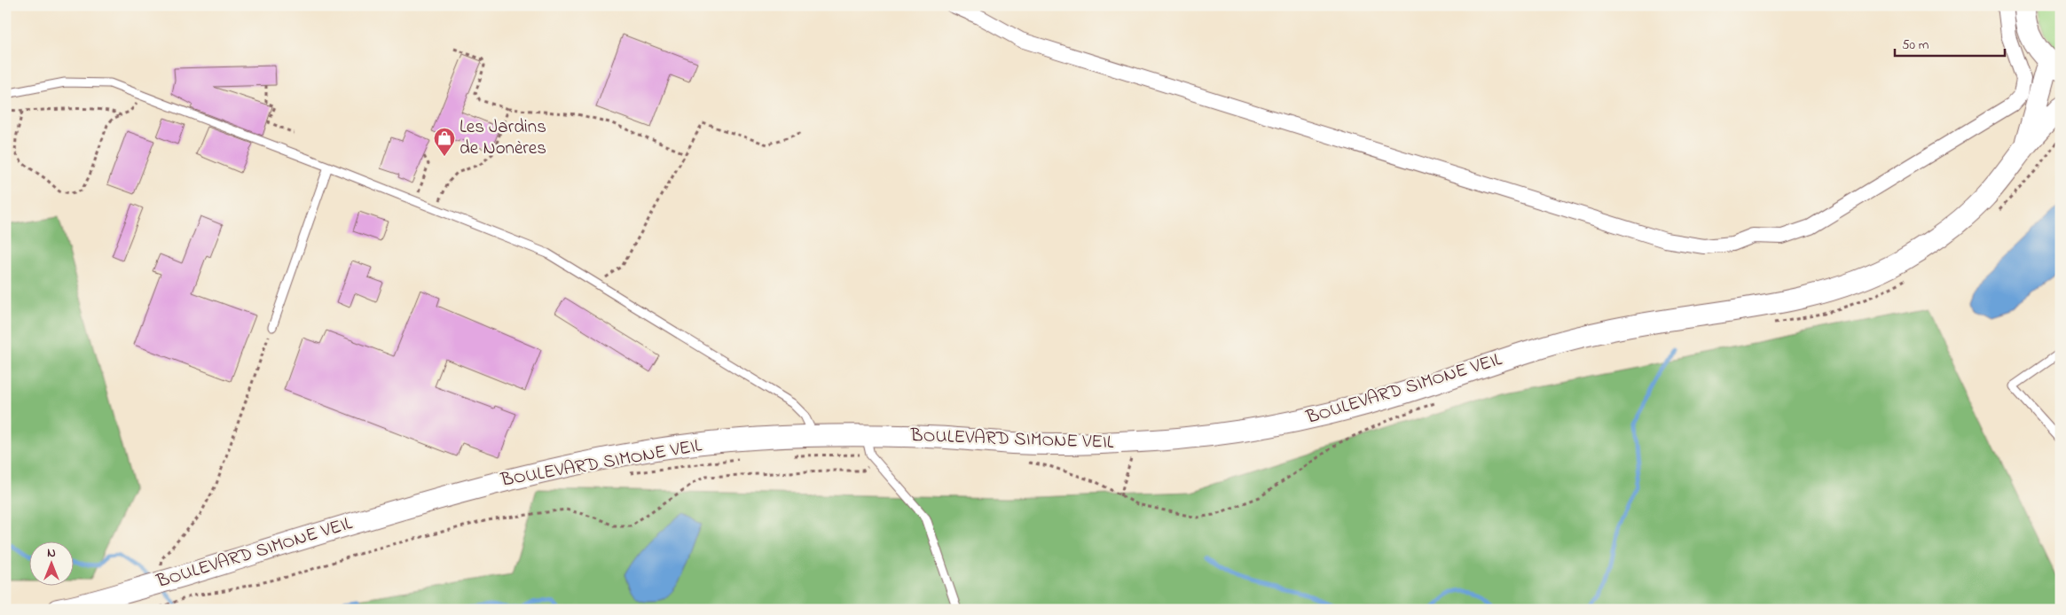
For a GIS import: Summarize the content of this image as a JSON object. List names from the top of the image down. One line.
{"streets":{"main road":["BOULEVARD SIMONE VEIL"]},"places":{"shop":["Les Jardins de Nonères"]},"scale_bar":"50 m","north":"top"}
